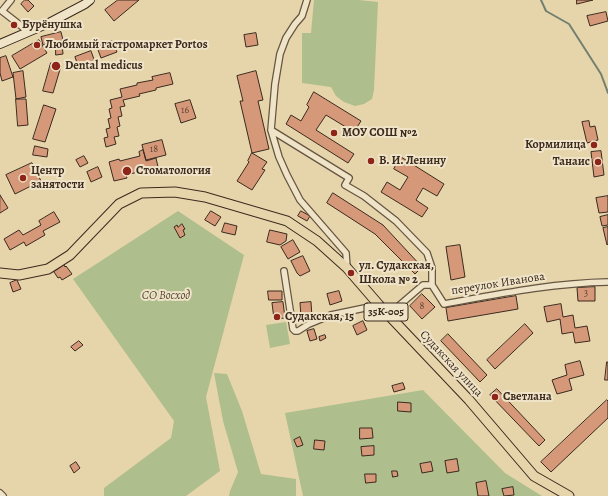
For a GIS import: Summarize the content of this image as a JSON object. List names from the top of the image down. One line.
{"streets":{"main road":["35К-005","Судакская улица"],"street":["переулок Иванова"]},"crossings":[["переулок Иванова","Судакская улица"]],"parks":["СО Восход"],"places":["Бурёнушка","Любимый гастромаркет Portos","Dental medicus","МОУ СОШ №2","Кормилица","В. И. Ленину","Танаис","Стоматология","Центр занятости","ул. Судакская, Школа № 2","Судакская, 15","Светлана"],"house_numbers":["16","18","3","8"]}
